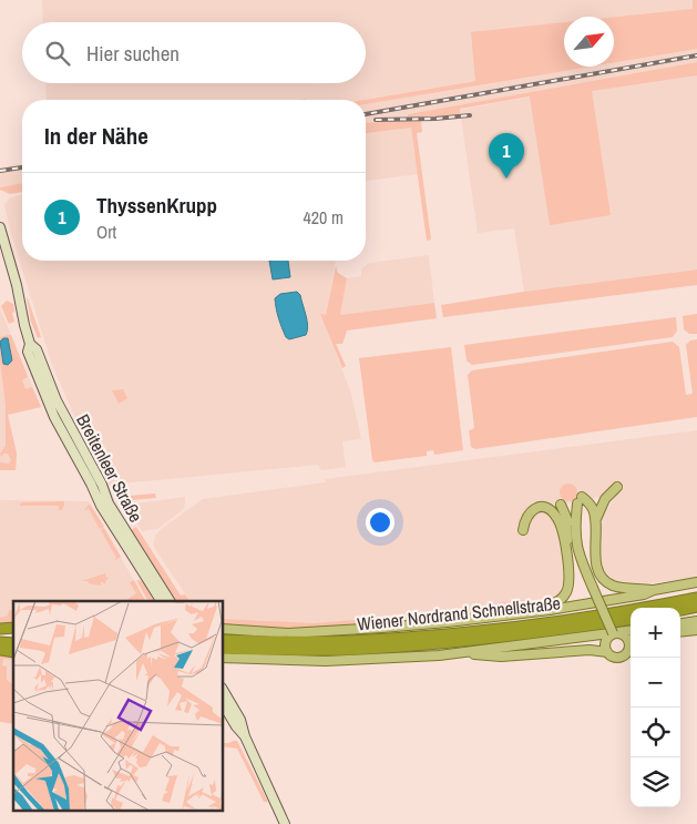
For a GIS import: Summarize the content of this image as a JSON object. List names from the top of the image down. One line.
{"streets":{"highway":["Wiener Nordrand Schnellstraße"],"main road":["Breitenleer Straße"]},"north":"top right","page":{"search":"Hier suchen","heading":"In der Nähe","pins":"1","list":[{"mark":"1","name":"ThyssenKrupp","note":"Ort","value":"420 m"}],"map_buttons":["+","−"]}}
